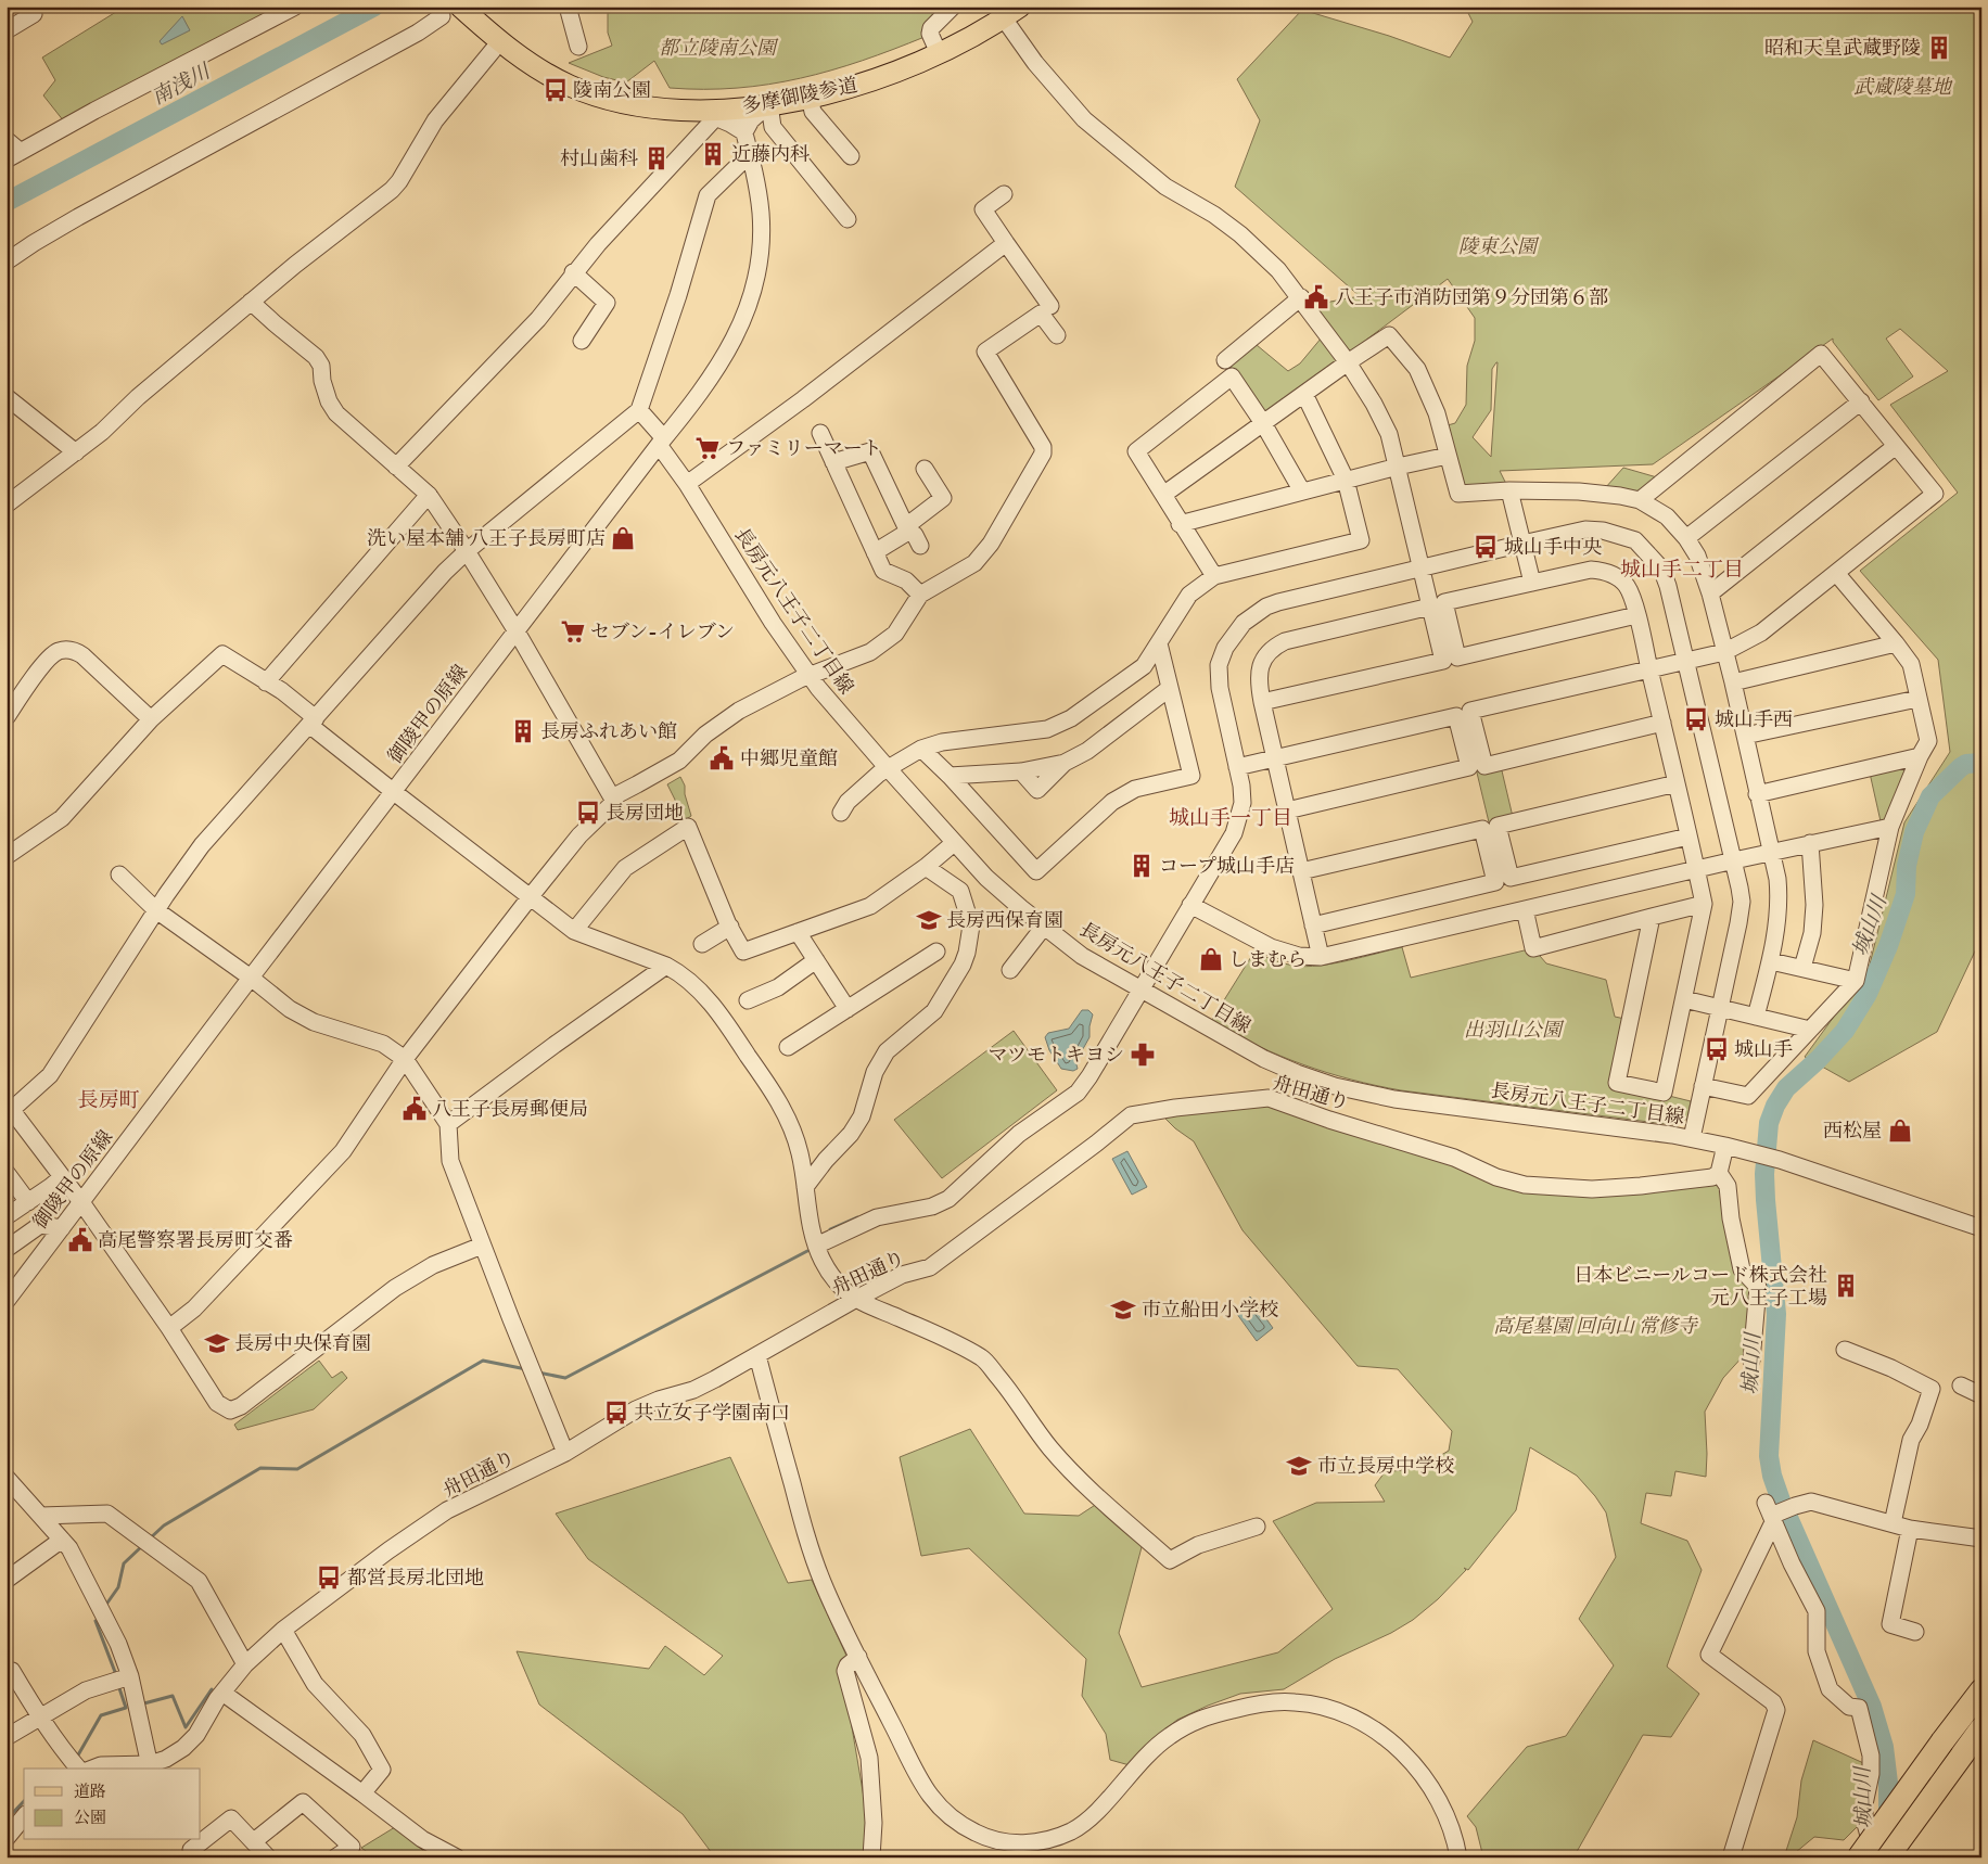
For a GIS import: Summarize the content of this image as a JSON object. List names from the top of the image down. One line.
{"streets":{"main road":["多摩御陵参道"],"street":["長房元八王子二丁目線","御陵甲の原線","舟田通り"]},"crossings":[["多摩御陵参道","御陵甲の原線"],["長房元八王子二丁目線","御陵甲の原線"]],"districts":["城山手二丁目","城山手一丁目","長房町"],"water":["南浅川","城山川"],"parks":["都立陵南公園","武蔵陵墓地","陵東公園","出羽山公園","高尾墓園 回向山 常修寺"],"places":{"building":["昭和天皇武蔵野陵","近藤内科","村山歯科","長房ふれあい館","コープ城山手店","日本ビニールコード株式会社 元八王子工場"],"bus stop":["陵南公園","城山手中央","城山手西","長房団地","城山手","共立女子学園南口","都営長房北団地"],"public building":["八王子市消防団第９分団第６部","中郷児童館","八王子長房郵便局","高尾警察署長房町交番"],"supermarket":["ファミリーマート","セブン-イレブン"],"shop":["洗い屋本舗 八王子長房町店","しまむら","西松屋"],"school or university":["長房西保育園","市立船田小学校","長房中央保育園","市立長房中学校"],"pharmacy":["マツモトキヨシ"]},"legend":["道路","公園"]}
